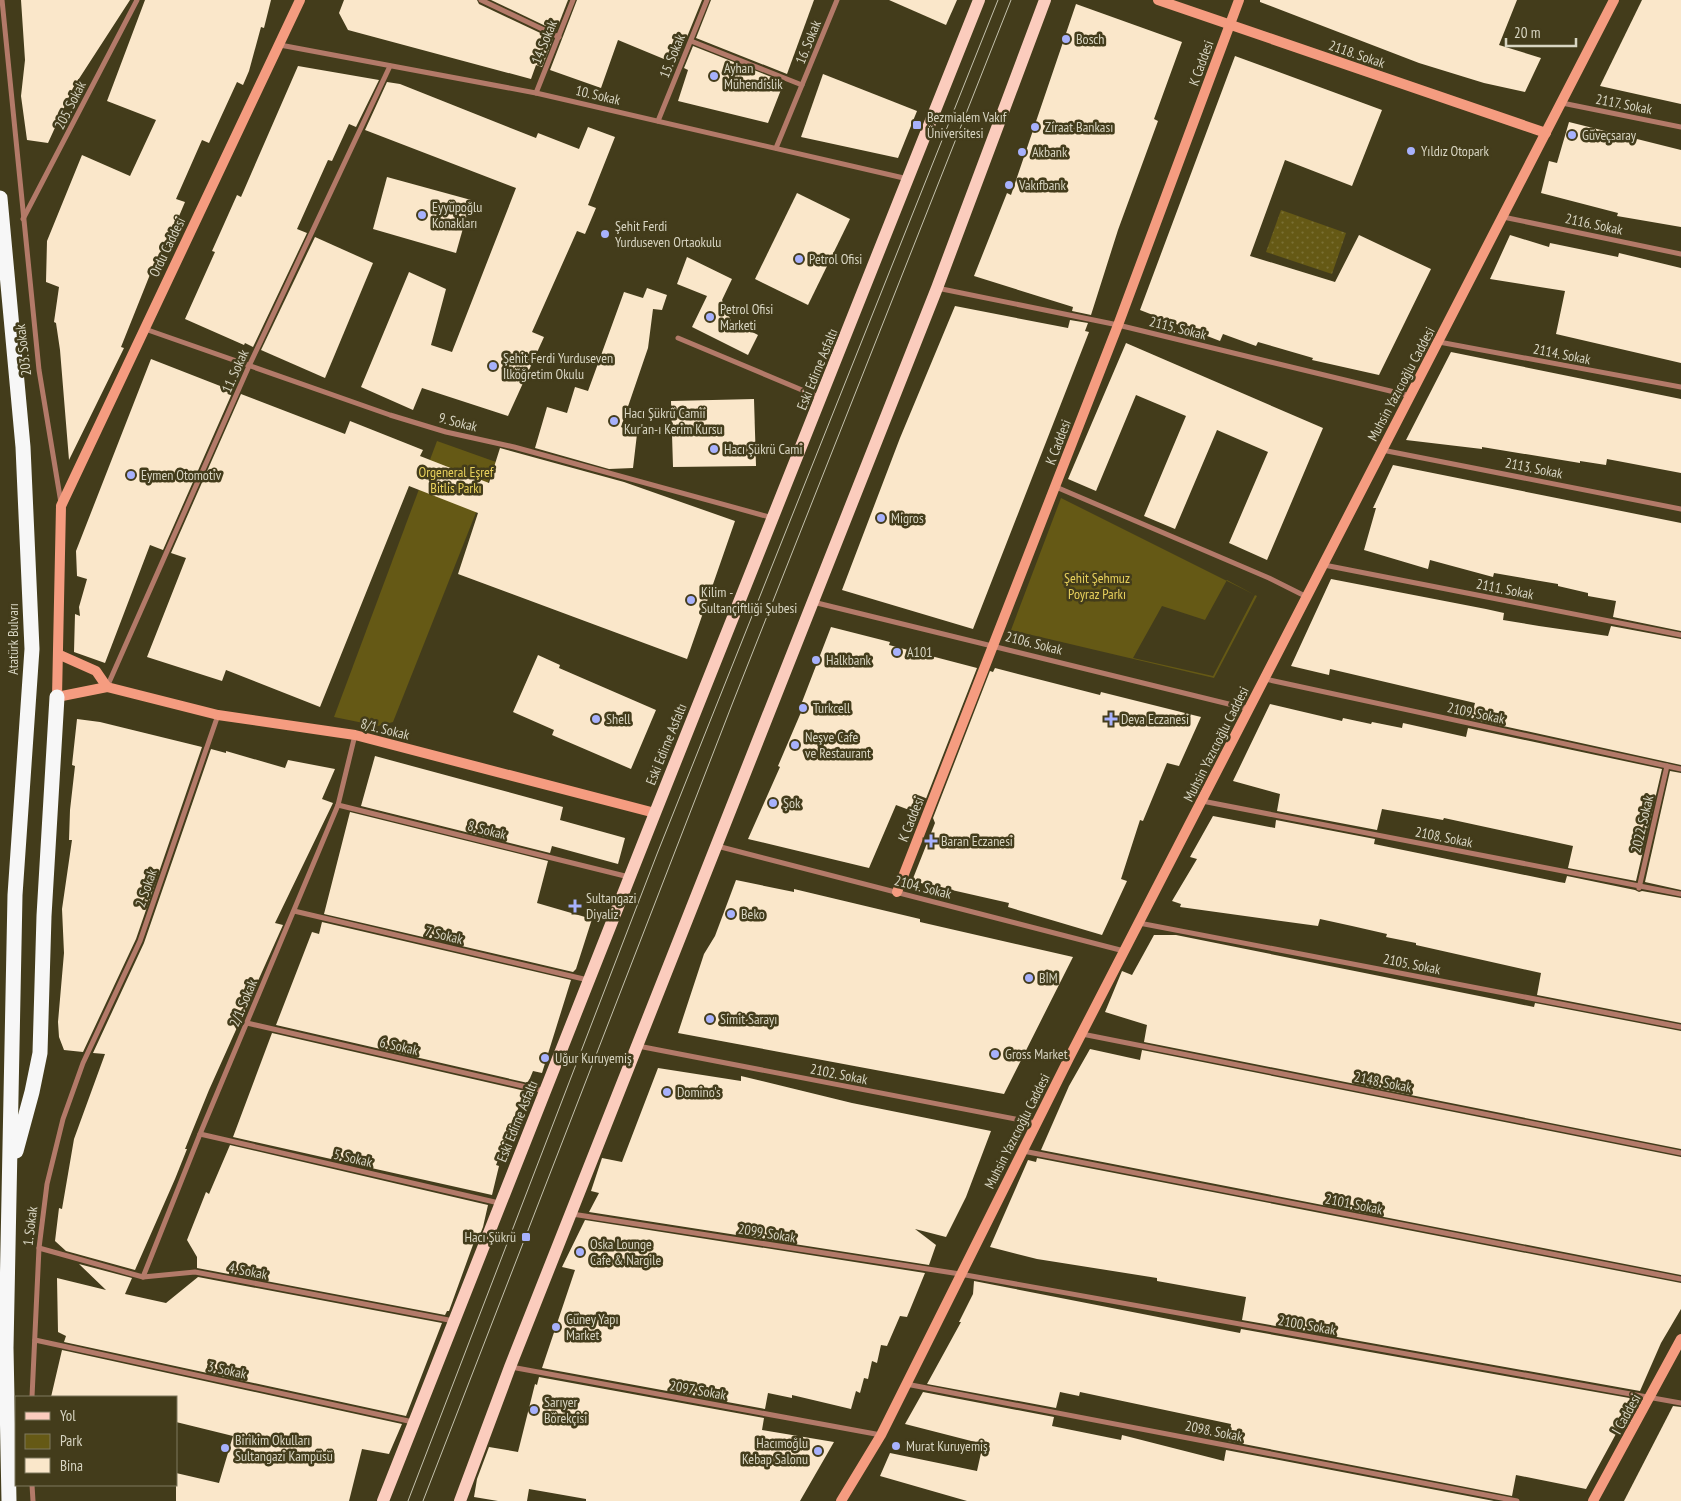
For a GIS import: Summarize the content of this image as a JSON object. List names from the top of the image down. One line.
{"streets":{"highway":["Atatürk Bulvarı"],"main road":["2118. Sokak","K Caddesi","Ordu Caddesi","203. Sokak","Eski Edirne Asfaltı","Muhsin Yazıcıoğlu Caddesi","8/1. Sokak","I Caddesi"],"street":["14. Sokak","16. Sokak","15. Sokak","10. Sokak","2117. Sokak","205. Sokak","2116. Sokak","2115. Sokak","2114. Sokak","11. Sokak","9. Sokak","2113. Sokak","2111. Sokak","2106. Sokak","2109. Sokak","2022. Sokak","8. Sokak","2108. Sokak","2104. Sokak","2. Sokak","7. Sokak","2105. Sokak","2/1. Sokak","6. Sokak","2102. Sokak","2148. Sokak","5. Sokak","2101. Sokak","1. Sokak","2099. Sokak","4. Sokak","2100. Sokak","3. Sokak","2097. Sokak","2098. Sokak"]},"crossings":[["14. Sokak","10. Sokak"],["16. Sokak","10. Sokak"],["2118. Sokak","K Caddesi"],["2118. Sokak","Muhsin Yazıcıoğlu Caddesi"],["15. Sokak","10. Sokak"],["K Caddesi","2115. Sokak"],["K Caddesi","2106. Sokak"],["K Caddesi","2104. Sokak"],["10. Sokak","Ordu Caddesi"],["10. Sokak","Eski Edirne Asfaltı"],["10. Sokak","11. Sokak"],["2117. Sokak","Muhsin Yazıcıoğlu Caddesi"],["205. Sokak","203. Sokak"],["2116. Sokak","Muhsin Yazıcıoğlu Caddesi"],["Ordu Caddesi","203. Sokak"],["Ordu Caddesi","9. Sokak"],["2115. Sokak","Muhsin Yazıcıoğlu Caddesi"],["203. Sokak","8/1. Sokak"],["2114. Sokak","Muhsin Yazıcıoğlu Caddesi"],["Eski Edirne Asfaltı","9. Sokak"],["Eski Edirne Asfaltı","8/1. Sokak"],["Eski Edirne Asfaltı","8. Sokak"],["Eski Edirne Asfaltı","7. Sokak"],["Eski Edirne Asfaltı","6. Sokak"],["Eski Edirne Asfaltı","5. Sokak"],["Eski Edirne Asfaltı","4. Sokak"],["Eski Edirne Asfaltı","3. Sokak"],["11. Sokak","9. Sokak"],["11. Sokak","8/1. Sokak"],["Muhsin Yazıcıoğlu Caddesi","2113. Sokak"],["Muhsin Yazıcıoğlu Caddesi","2111. Sokak"],["Muhsin Yazıcıoğlu Caddesi","2106. Sokak"],["Muhsin Yazıcıoğlu Caddesi","2109. Sokak"],["Muhsin Yazıcıoğlu Caddesi","2108. Sokak"],["Muhsin Yazıcıoğlu Caddesi","2104. Sokak"],["Muhsin Yazıcıoğlu Caddesi","2105. Sokak"],["Muhsin Yazıcıoğlu Caddesi","2102. Sokak"],["Muhsin Yazıcıoğlu Caddesi","2148. Sokak"],["Muhsin Yazıcıoğlu Caddesi","2101. Sokak"],["Muhsin Yazıcıoğlu Caddesi","2099. Sokak"],["Muhsin Yazıcıoğlu Caddesi","2100. Sokak"],["Muhsin Yazıcıoğlu Caddesi","2097. Sokak"],["Muhsin Yazıcıoğlu Caddesi","2098. Sokak"],["2109. Sokak","2022. Sokak"],["8/1. Sokak","2. Sokak"],["8/1. Sokak","2/1. Sokak"],["2022. Sokak","2108. Sokak"],["8. Sokak","2/1. Sokak"],["2. Sokak","1. Sokak"],["7. Sokak","2/1. Sokak"],["2/1. Sokak","6. Sokak"],["2/1. Sokak","5. Sokak"],["2/1. Sokak","4. Sokak"],["1. Sokak","4. Sokak"],["1. Sokak","3. Sokak"],["2099. Sokak","2100. Sokak"],["2100. Sokak","I Caddesi"]],"parks":["Orgeneral Eşref Bitlis Parkı","Şehit Şehmuz Poyraz Parkı"],"places":{"other":["Bosch","Ayhan Mühendislik","Ziraat Bankası","Güveçsaray","Yıldız Otopark","Akbank","Vakıfbank","Eyyüpoğlu Konakları","Şehit Ferdi Yurduseven Ortaokulu","Petrol Ofisi","Petrol Ofisi Marketi","Şehit Ferdi Yurduseven İlköğretim Okulu","Hacı Şükrü Camii Kur'an-ı Kerim Kursu","Hacı Şükrü Cami","Eymen Otomotiv","Migros","Kilim - Sultançiftliği Şubesi","A101","Halkbank","Turkcell","Shell","Neşve Cafe ve Restaurant","Şok","Beko","BİM","Simit Sarayı","Gross Market","Uğur Kuruyemiş","Domino's","Oska Lounge Cafe & Nargile","Güney Yapı Market","Sarıyer Börekçisi","Murat Kuruyemiş","Birikim Okulları Sultangazi Kampüsü","Hacımoğlu Kebap Salonu"],"transit":["Bezmialem Vakıf Üniversitesi","Hacı Şükrü"],"health":["Deva Eczanesi","Baran Eczanesi","Sultangazi Diyaliz"]},"legend":["Yol","Park","Bina"],"scale_bar":"20 m"}
